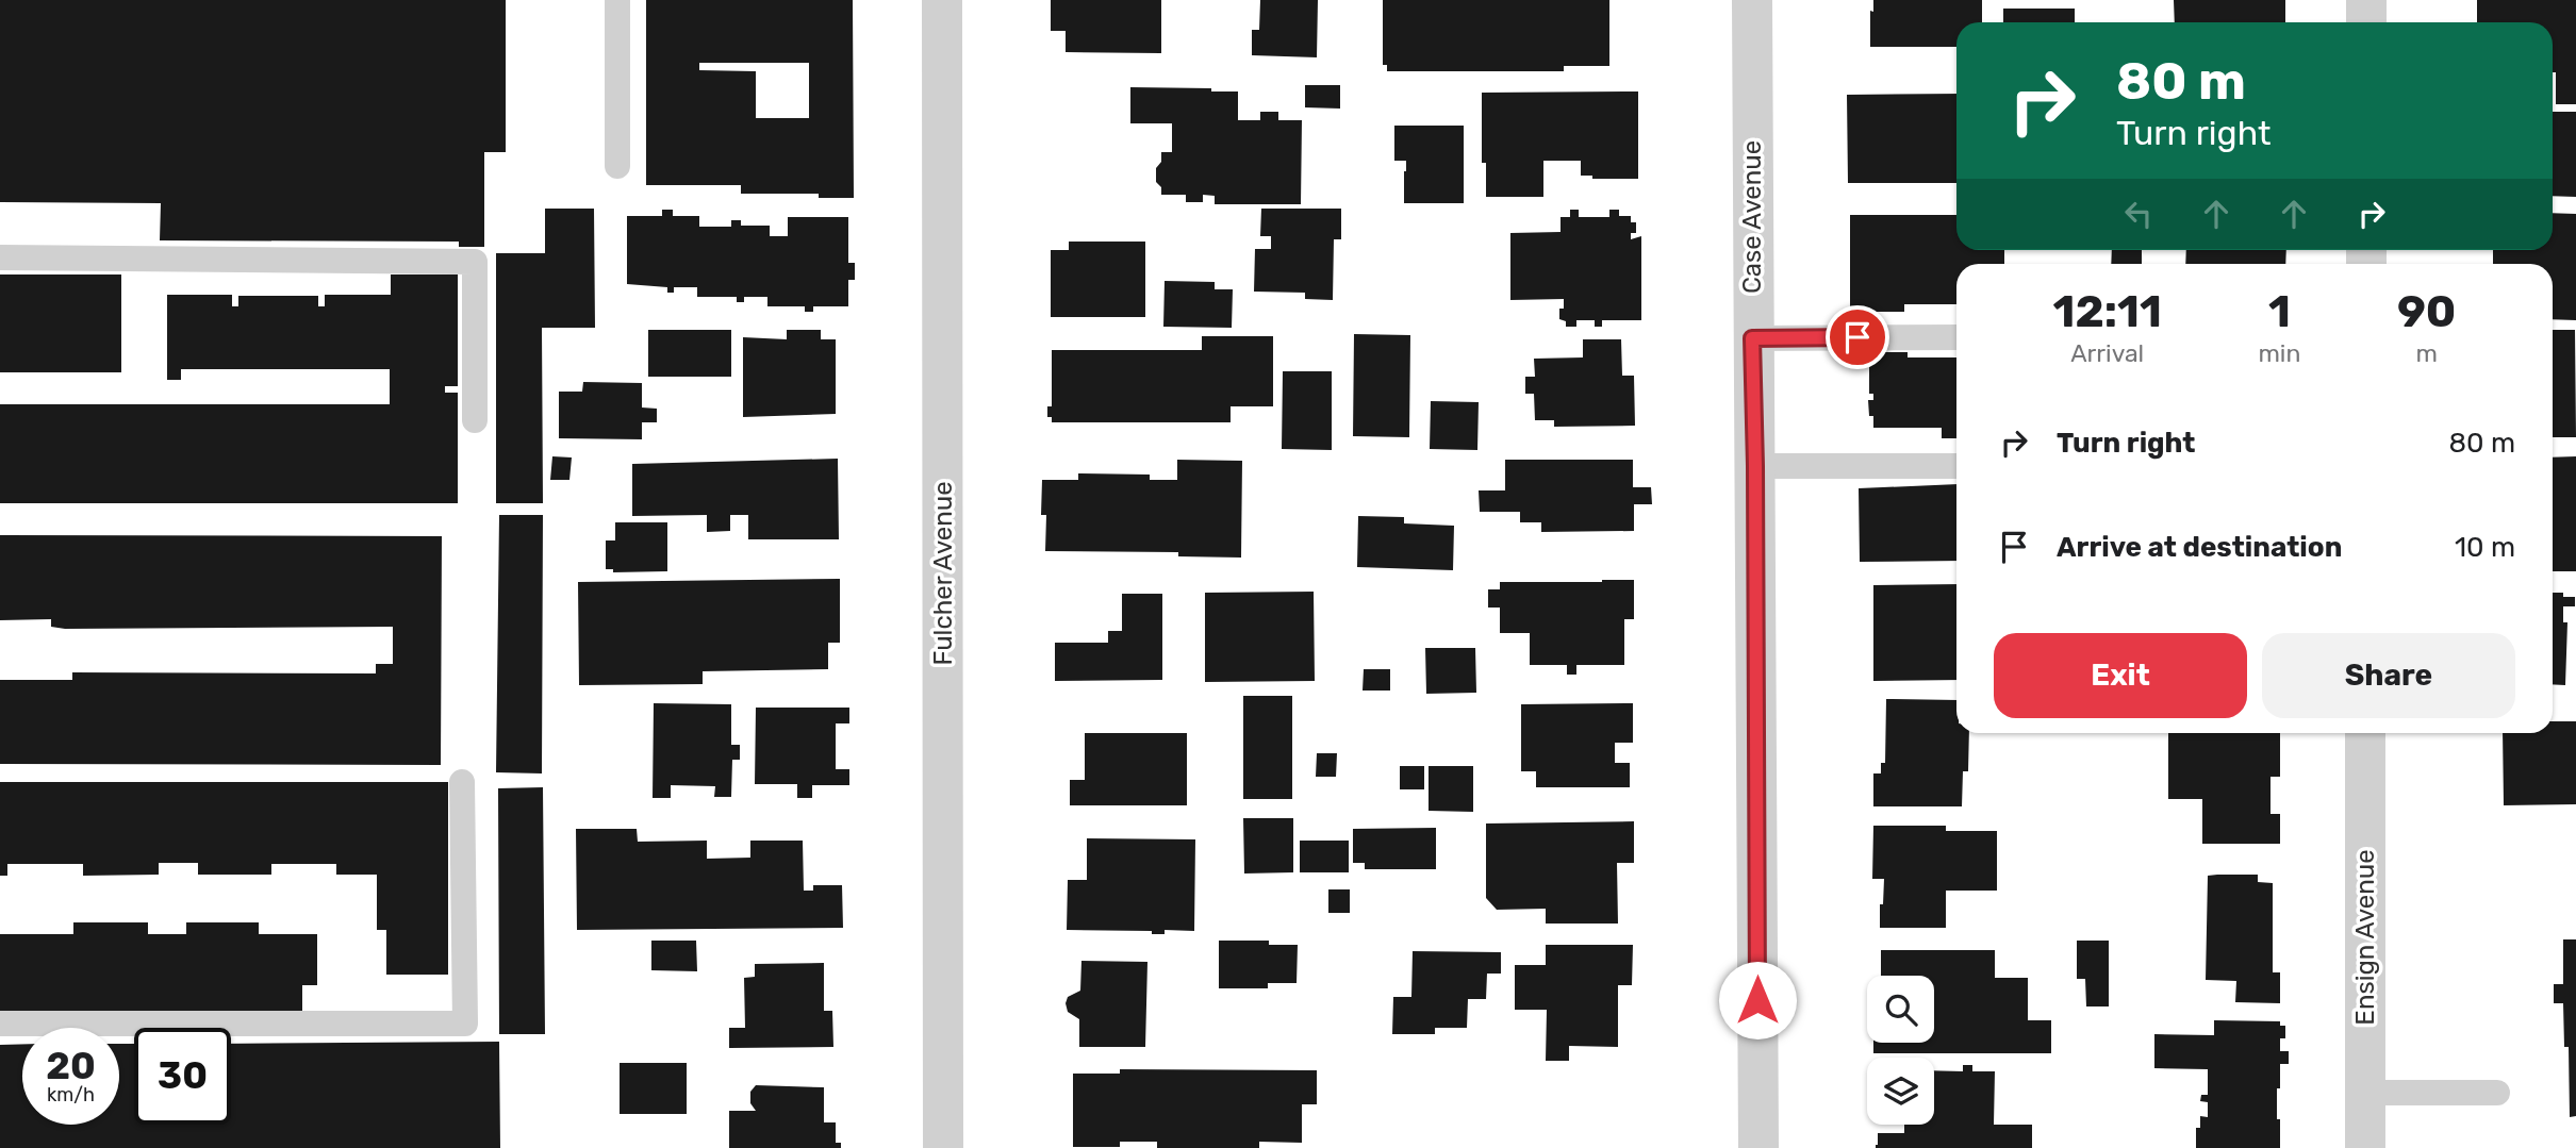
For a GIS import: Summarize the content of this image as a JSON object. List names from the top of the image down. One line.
{"streets":{"street":["Case Avenue","Fulcher Avenue","Ensign Avenue"]},"page":{"turn":["80 m","Turn right"],"eta":["12:11","Arrival","1","min","90","m"],"list":[{"name":"Turn right","value":"80 m"},{"name":"Arrive at destination","value":"10 m"}],"buttons":["Exit","Share"],"speed":"20 km/h","limit":"30"}}
